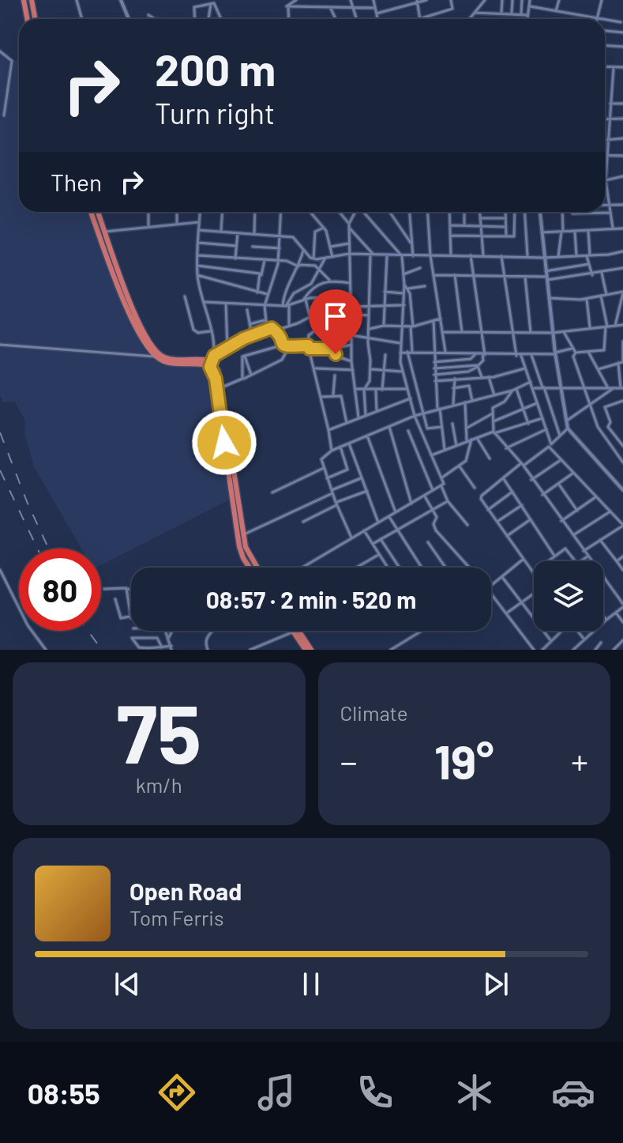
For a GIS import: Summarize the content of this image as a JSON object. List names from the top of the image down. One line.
{"page":{"turn":["200 m","Turn right"],"then":"Then","limit":"80","trip":"08:57 · 2 min · 520 m","tile":[["75","km/h"],"Climate"],"heat":["−","19°","+"],"song":["Open Road","Tom Ferris"],"tabs":"08:55"}}
